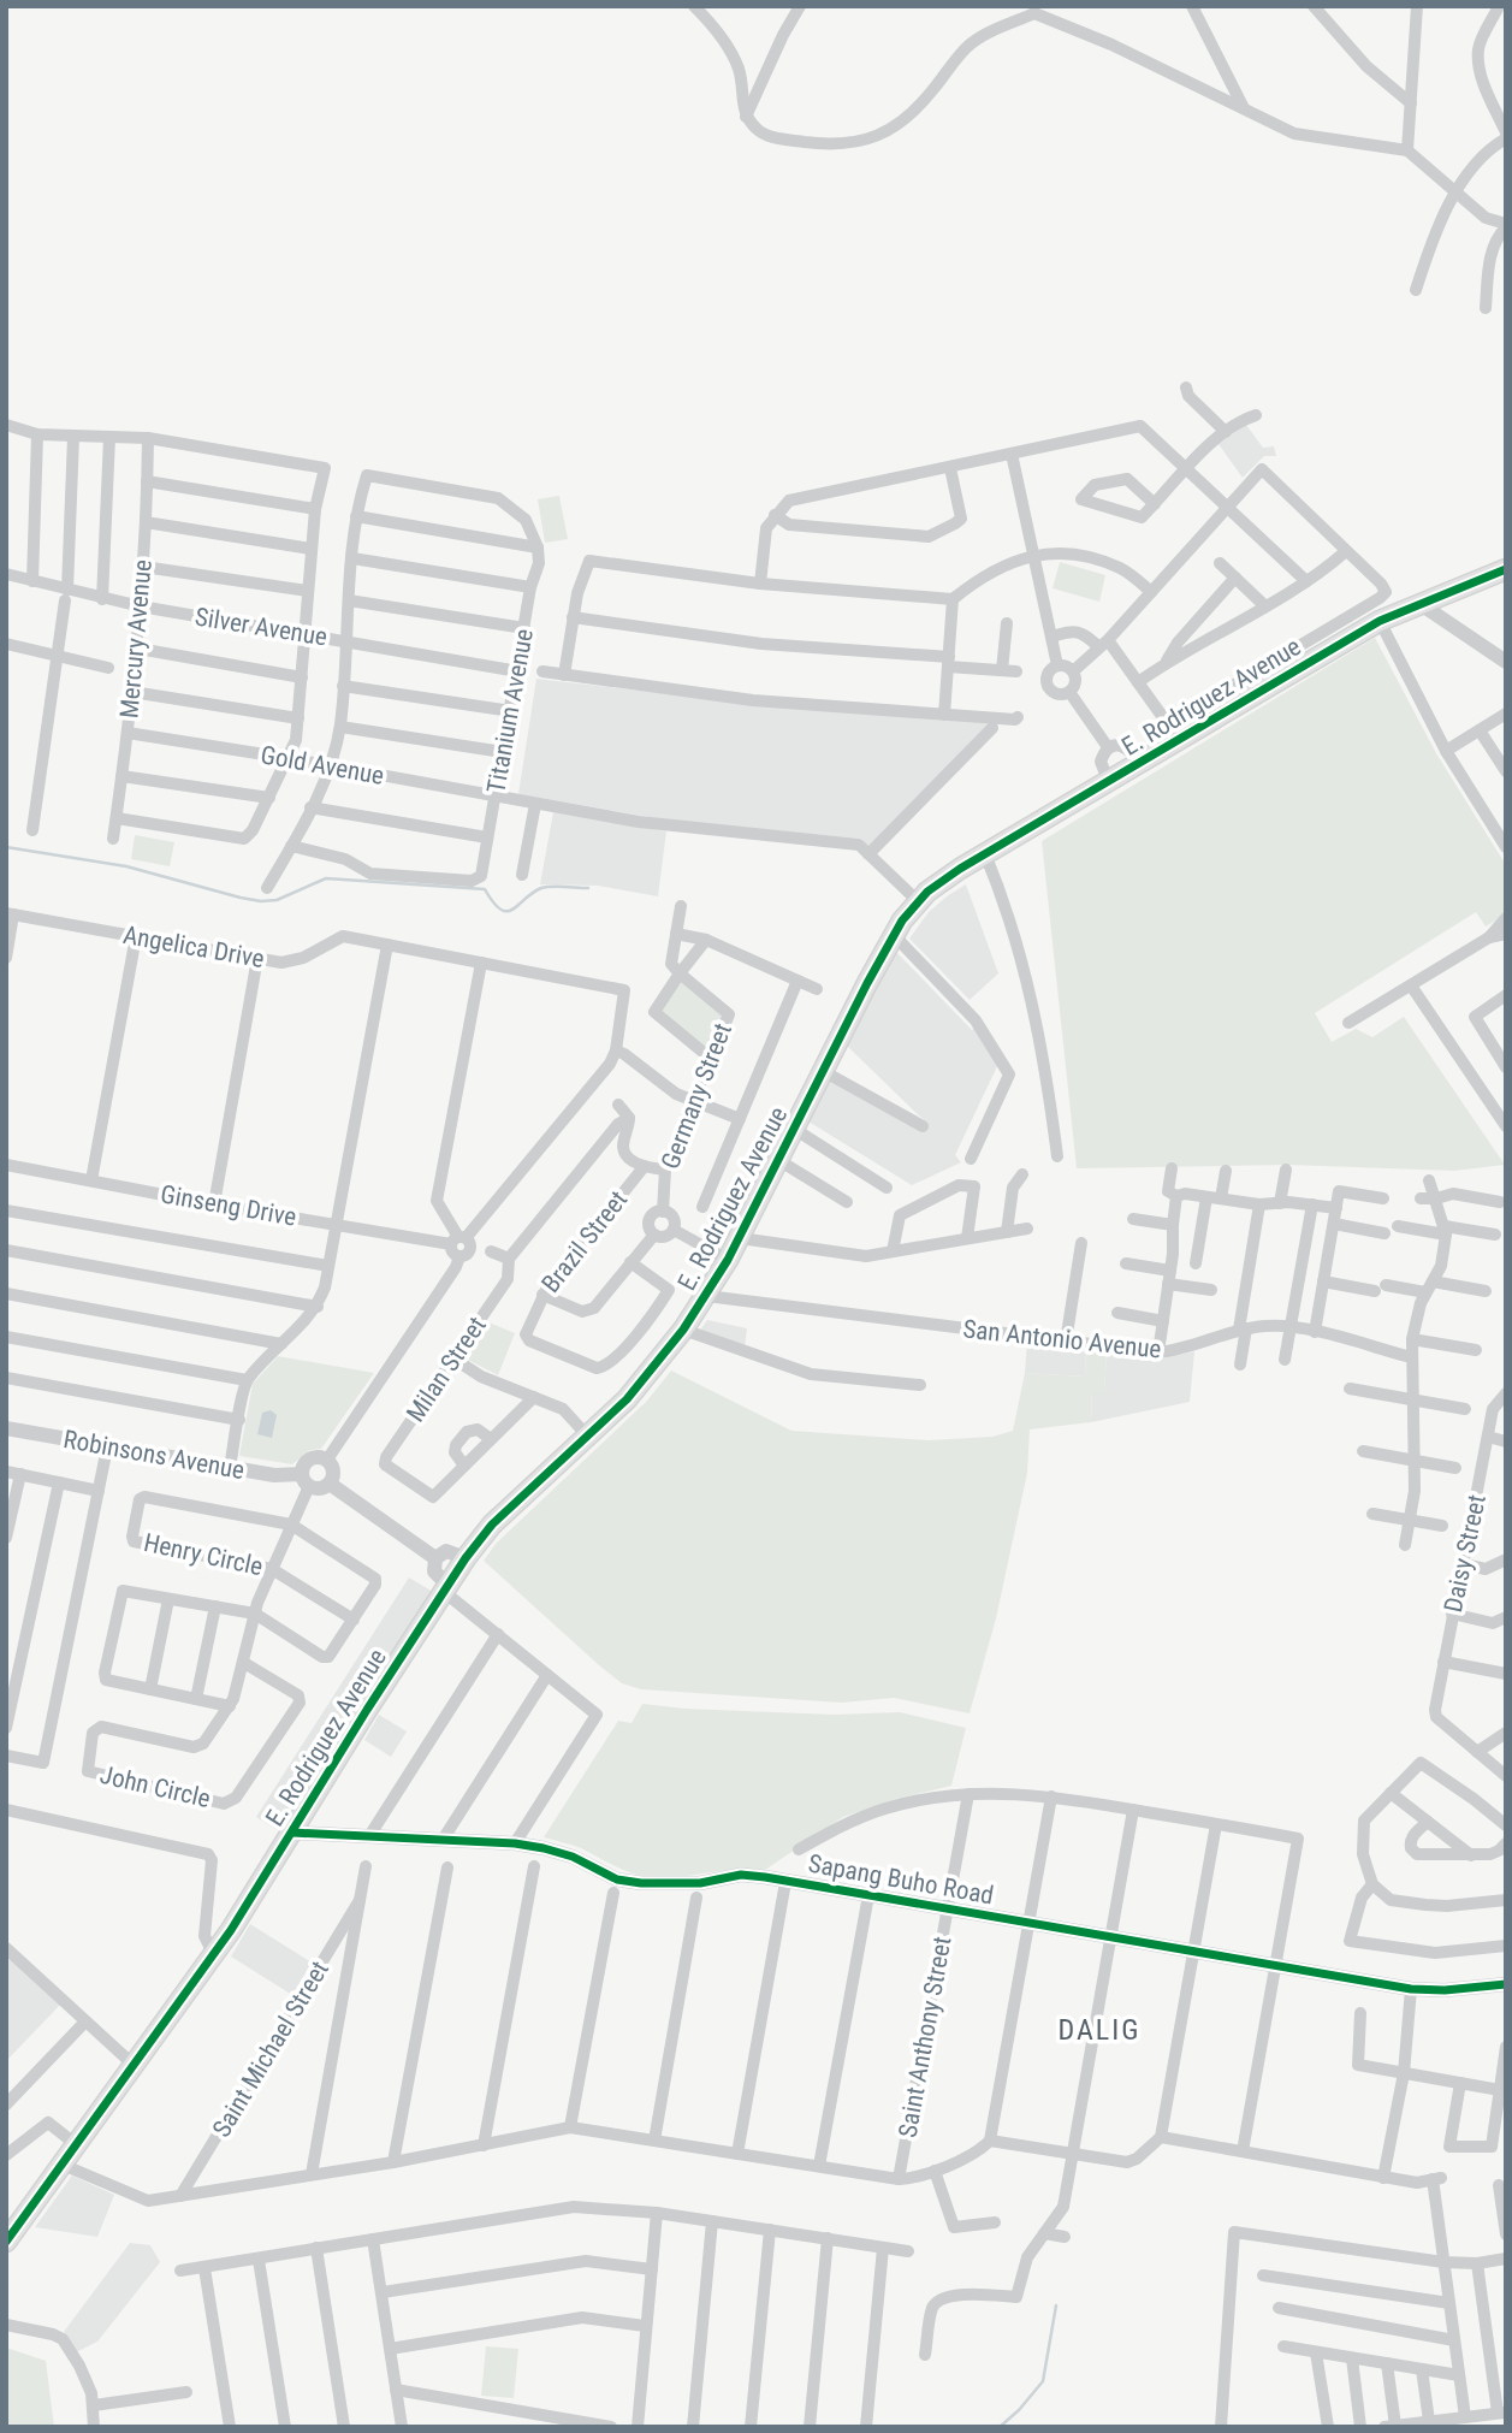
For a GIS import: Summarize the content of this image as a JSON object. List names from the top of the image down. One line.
{"streets":{"main road":["E. Rodriguez Avenue"],"street":["Silver Avenue","Mercury Avenue","Titanium Avenue","Gold Avenue","Angelica Drive","Germany Street","Ginseng Drive","Brazil Street","San Antonio Avenue","Milan Street","Robinsons Avenue","Daisy Street","Henry Circle","John Circle","Sapang Buho Road","Saint Anthony Street","Saint Michael Street"]},"crossings":[["Silver Avenue","Mercury Avenue"],["Silver Avenue","Titanium Avenue"],["Mercury Avenue","Gold Avenue"],["E. Rodriguez Avenue","San Antonio Avenue"],["E. Rodriguez Avenue","Sapang Buho Road"],["Titanium Avenue","Gold Avenue"],["Sapang Buho Road","Saint Anthony Street"]],"districts":["DALIG"]}
